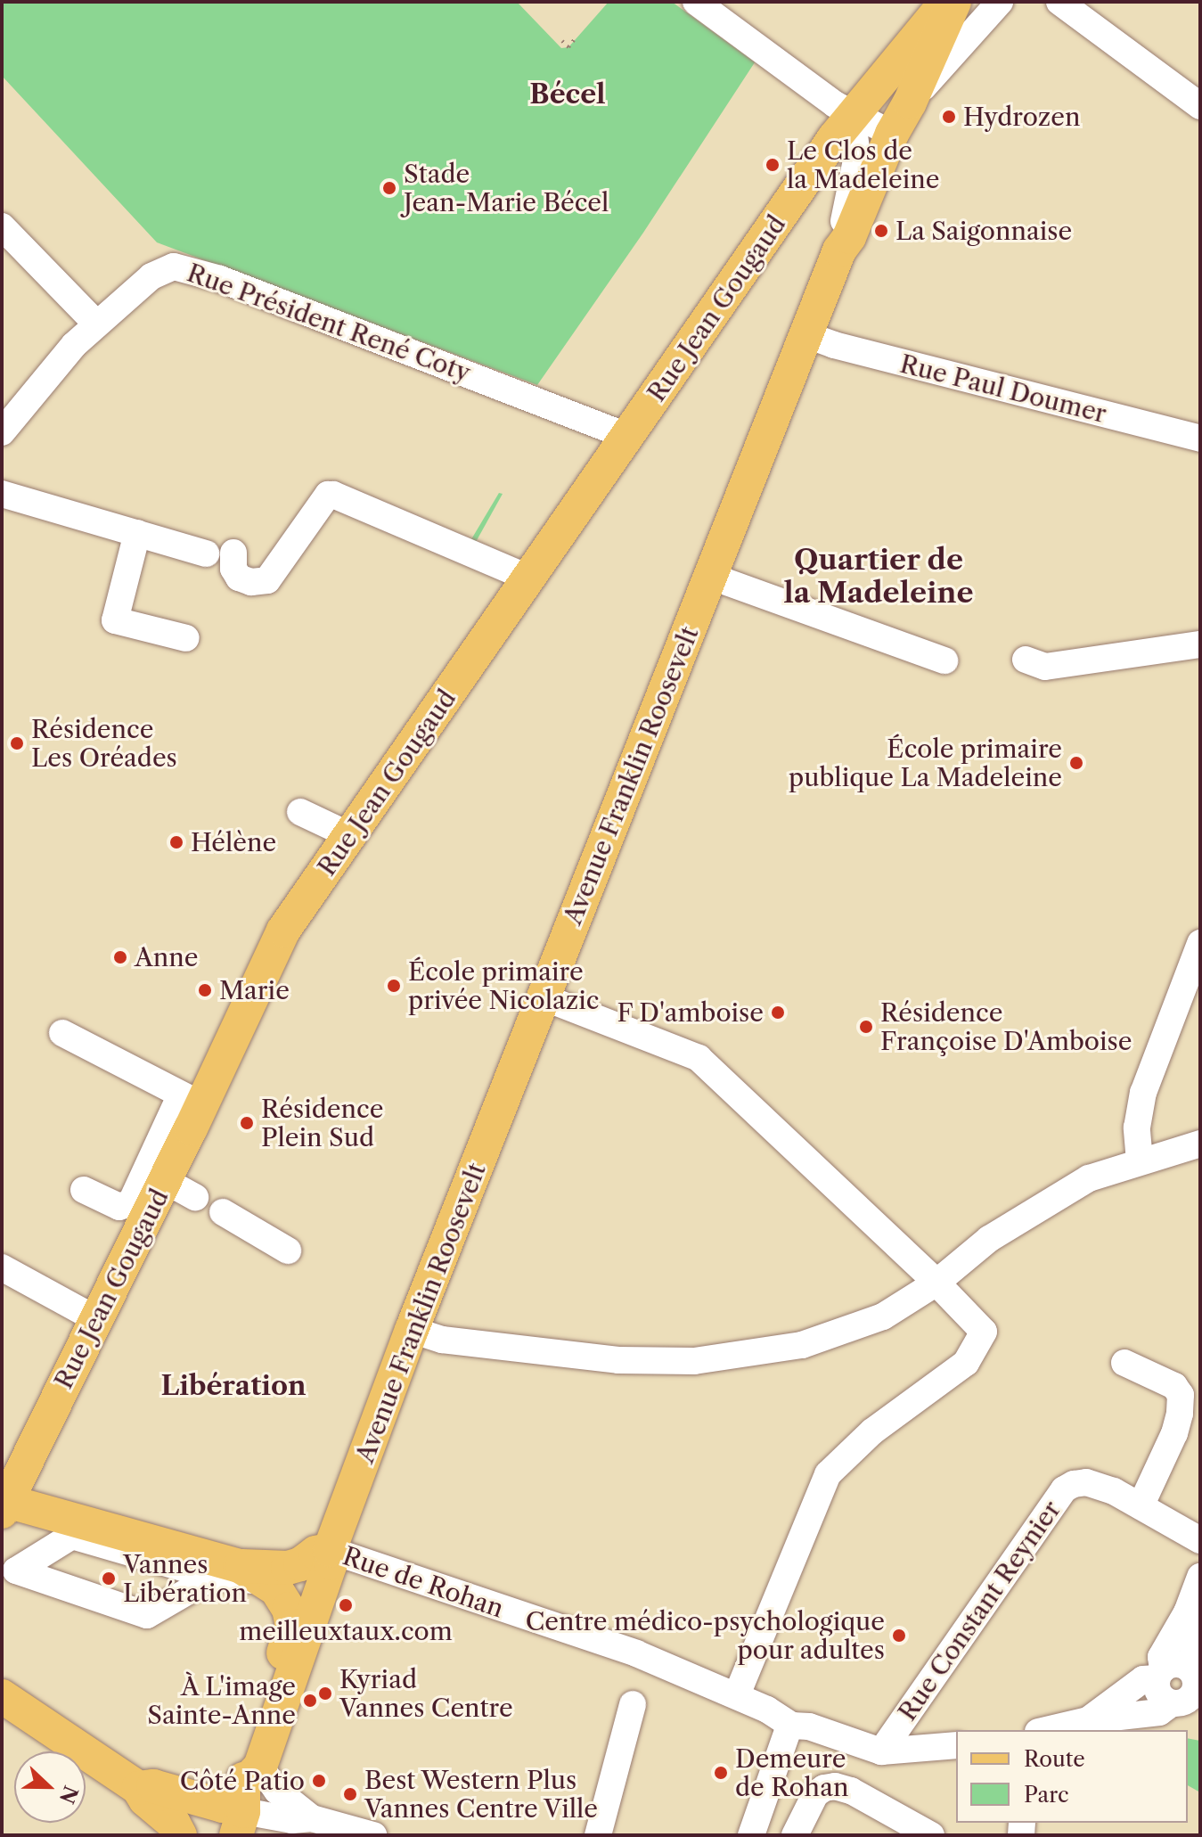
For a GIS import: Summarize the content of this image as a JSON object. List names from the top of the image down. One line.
{"streets":{"main road":["Rue Jean Gougaud","Avenue Franklin Roosevelt"],"street":["Rue Président René Coty","Rue Paul Doumer","Rue de Rohan","Rue Constant Reynier"]},"crossings":[["Rue Jean Gougaud","Rue Président René Coty"],["Rue Jean Gougaud","Avenue Franklin Roosevelt"],["Rue Paul Doumer","Avenue Franklin Roosevelt"],["Avenue Franklin Roosevelt","Rue de Rohan"]],"districts":["Bécel","Quartier de la Madeleine","Libération"],"places":["Hydrozen","Le Clos de la Madeleine","Stade Jean-Marie Bécel","La Saigonnaise","Résidence Les Oréades","École primaire publique La Madeleine","Hélène","Anne","École primaire privée Nicolazic","Marie","F D'amboise","Résidence Françoise D'Amboise","Résidence Plein Sud","Vannes Libération","meilleuxtaux.com","Centre médico-psychologique pour adultes","Kyriad Vannes Centre","À L'image Sainte-Anne","Demeure de Rohan","Côté Patio","Best Western Plus Vannes Centre Ville"],"legend":["Route","Parc"],"north":"right"}
